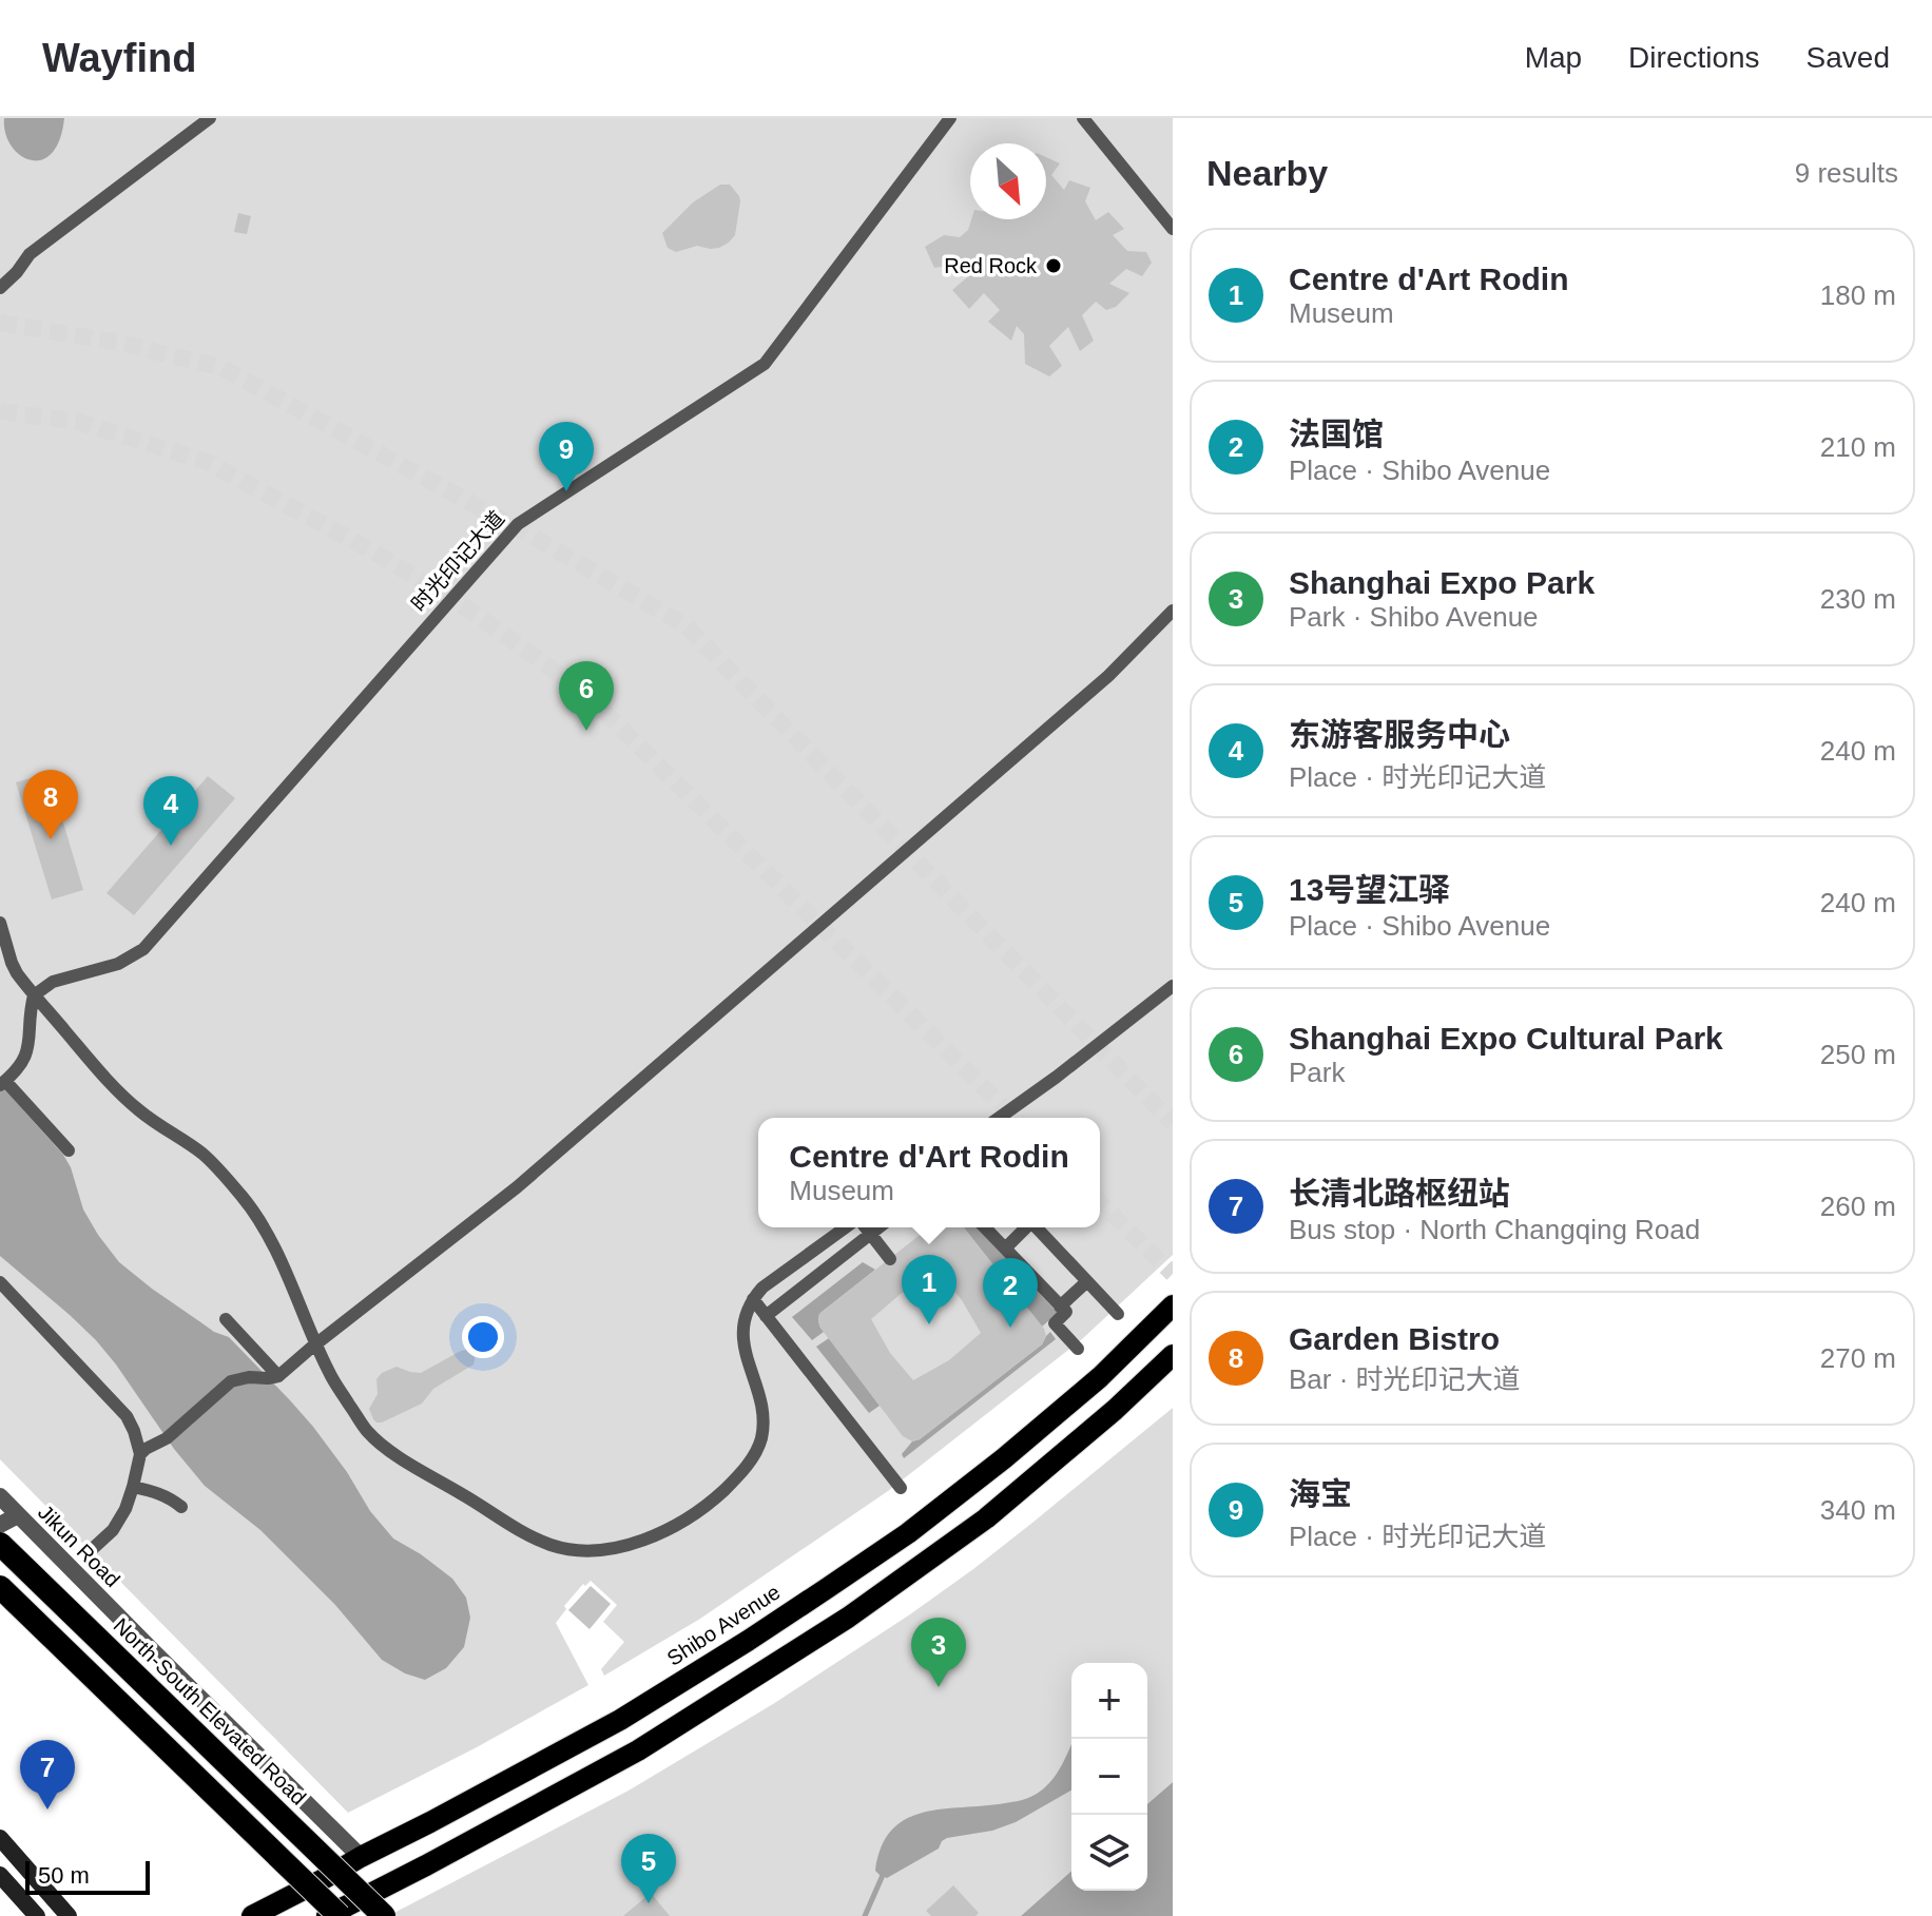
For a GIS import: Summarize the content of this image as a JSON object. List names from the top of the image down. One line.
{"streets":{"highway":["North-South Elevated Road"],"main road":["Shibo Avenue"],"street":["时光印记大道","Jikun Road"]},"crossings":[["Jikun Road","Shibo Avenue"]],"places":["Red Rock"],"scale_bar":"50 m","north":"bottom right","page":{"header":"Wayfind","nav":["Map","Directions","Saved"],"heading":["Nearby","9 results"],"list":[{"mark":"1","name":"Centre d'Art Rodin","note":"Museum","value":"180 m"},{"mark":"2","name":"法国馆","note":"Place · Shibo Avenue","value":"210 m"},{"mark":"3","name":"Shanghai Expo Park","note":"Park · Shibo Avenue","value":"230 m"},{"mark":"4","name":"东游客服务中心","note":"Place · 时光印记大道","value":"240 m"},{"mark":"5","name":"13号望江驿","note":"Place · Shibo Avenue","value":"240 m"},{"mark":"6","name":"Shanghai Expo Cultural Park","note":"Park","value":"250 m"},{"mark":"7","name":"长清北路枢纽站","note":"Bus stop · North Changqing Road","value":"260 m"},{"mark":"8","name":"Garden Bistro","note":"Bar · 时光印记大道","value":"270 m"},{"mark":"9","name":"海宝","note":"Place · 时光印记大道","value":"340 m"}],"pins":["9","6","8","4","1","2","3","7","5"],"popup":["Centre d'Art Rodin","Museum"],"map_buttons":["+","−"],"scale":"50 m"}}
